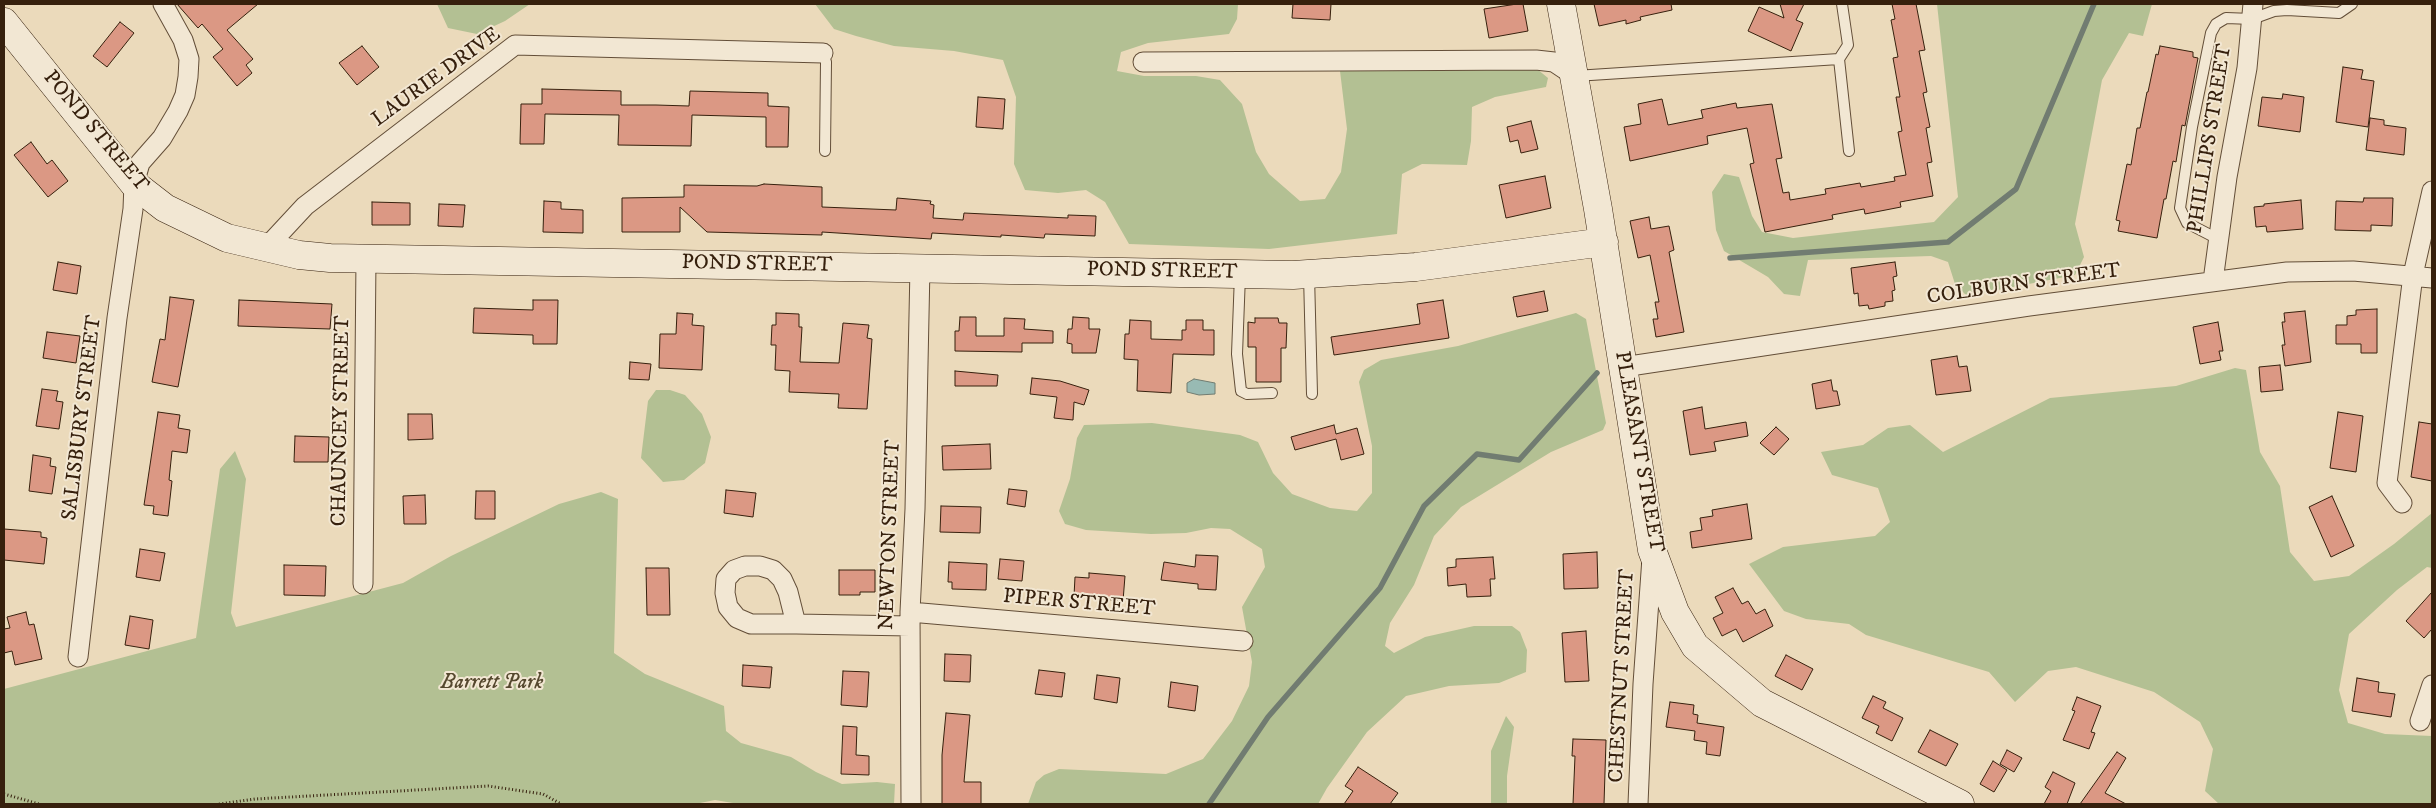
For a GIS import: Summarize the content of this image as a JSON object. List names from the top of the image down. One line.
{"streets":{"street":["LAURIE DRIVE","POND STREET","PHILLIPS STREET","COLBURN STREET","SALISBURY STREET","CHAUNCEY STREET","PLEASANT STREET","NEWTON STREET","PIPER STREET","CHESTNUT STREET"]},"crossings":[["LAURIE DRIVE","POND STREET"],["POND STREET","SALISBURY STREET"],["POND STREET","CHAUNCEY STREET"],["POND STREET","PLEASANT STREET"],["POND STREET","NEWTON STREET"],["PHILLIPS STREET","COLBURN STREET"],["COLBURN STREET","PLEASANT STREET"],["PLEASANT STREET","CHESTNUT STREET"],["NEWTON STREET","PIPER STREET"]],"parks":["Barrett Park"]}
